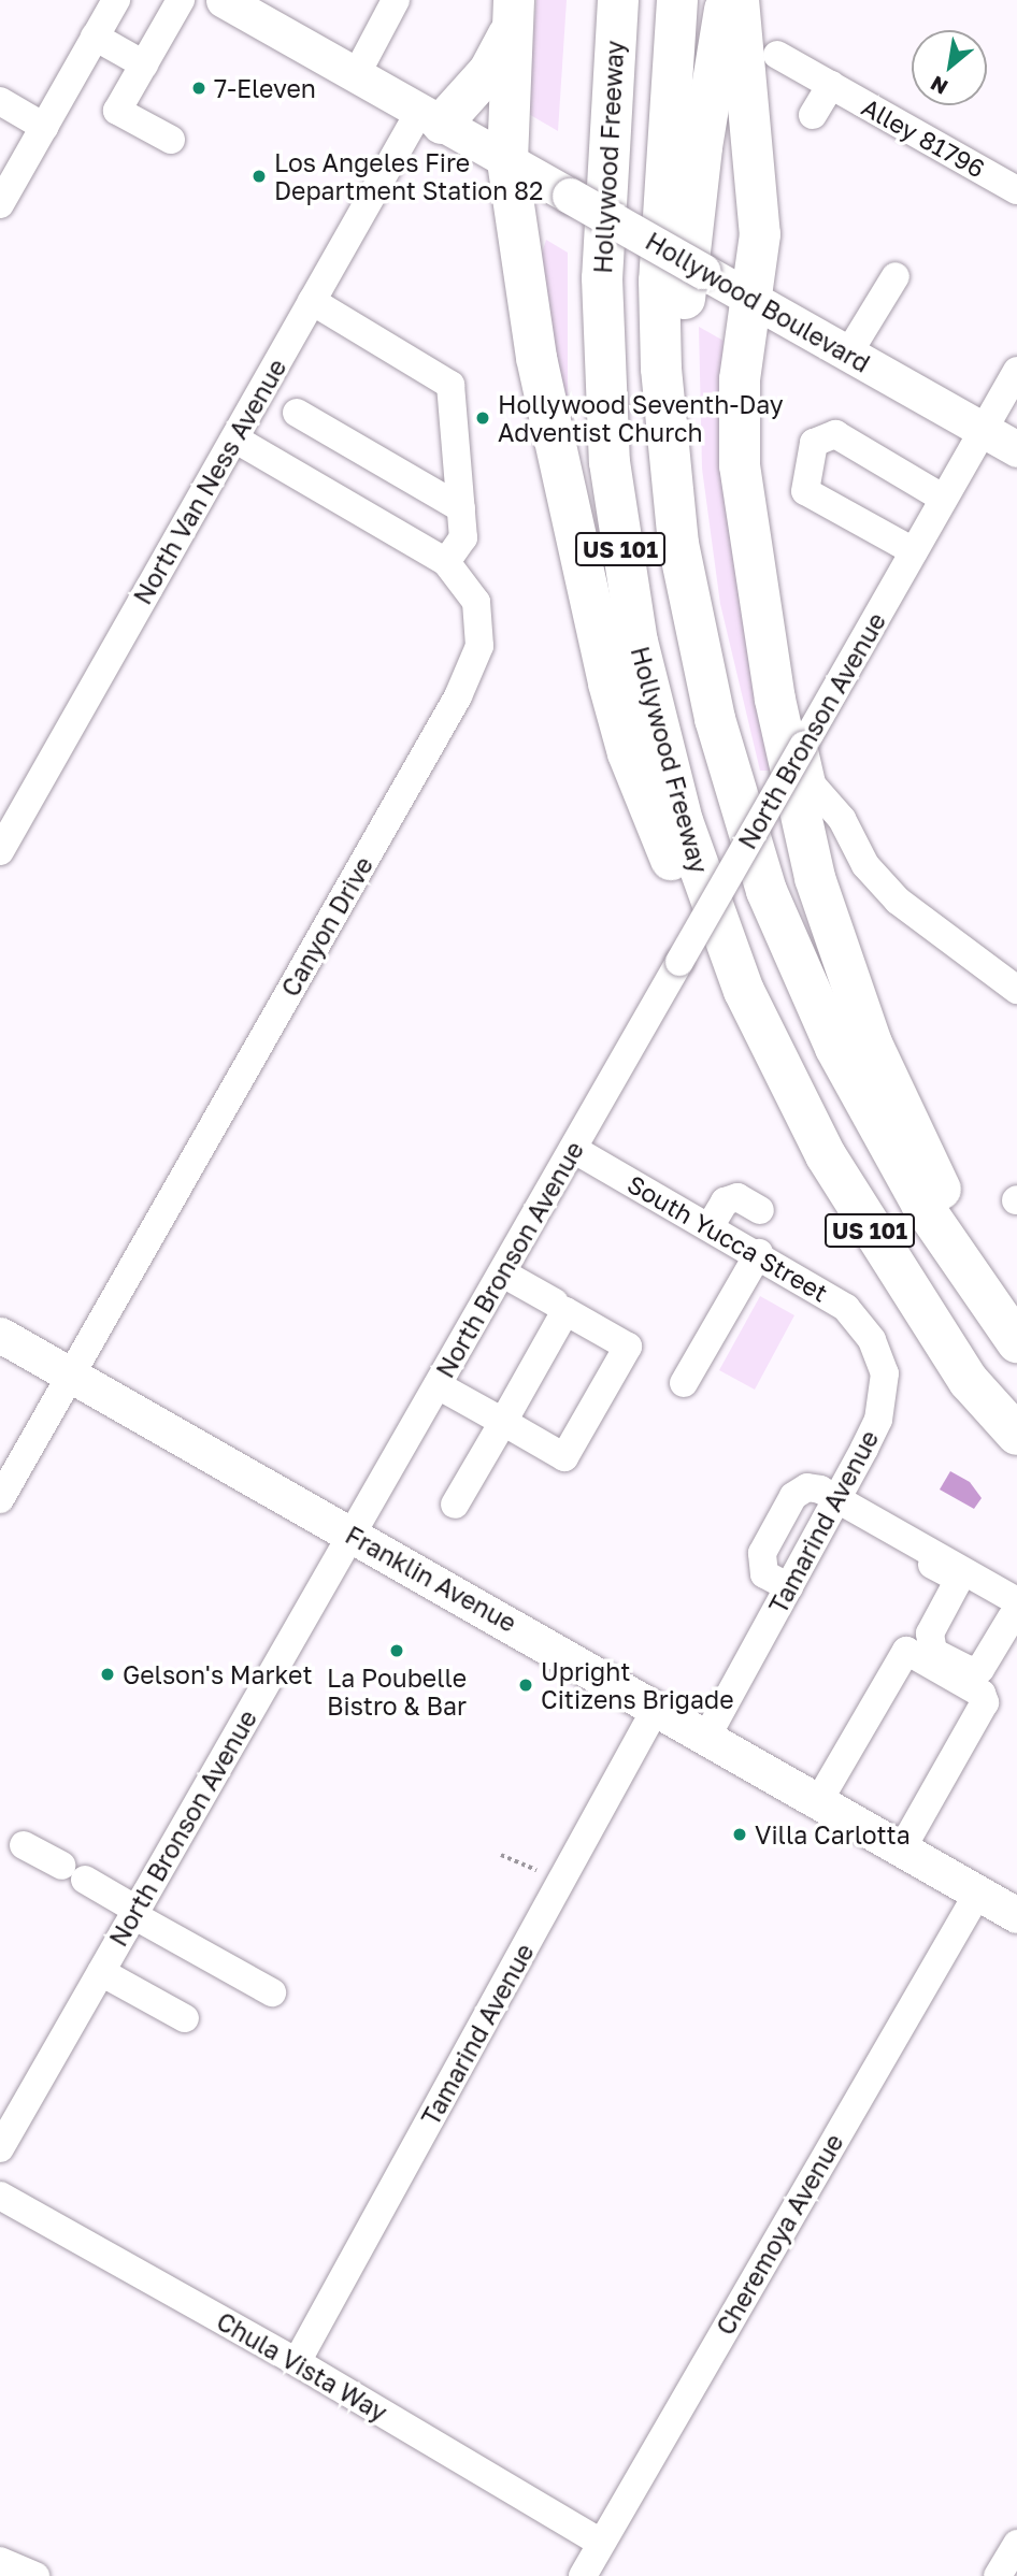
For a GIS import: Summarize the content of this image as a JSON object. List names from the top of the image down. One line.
{"streets":{"highway":["Hollywood Freeway","US 101"],"main road":["Hollywood Boulevard","Franklin Avenue"],"street":["Alley 81796","North Van Ness Avenue","North Bronson Avenue","Canyon Drive","South Yucca Street","Tamarind Avenue","Cheremoya Avenue","Chula Vista Way"]},"crossings":[["Hollywood Boulevard","North Van Ness Avenue"],["Hollywood Boulevard","North Bronson Avenue"],["North Van Ness Avenue","Canyon Drive"],["North Bronson Avenue","South Yucca Street"],["North Bronson Avenue","Franklin Avenue"],["Canyon Drive","Franklin Avenue"],["South Yucca Street","Tamarind Avenue"],["Tamarind Avenue","Franklin Avenue"],["Tamarind Avenue","Chula Vista Way"],["Franklin Avenue","Cheremoya Avenue"],["Cheremoya Avenue","Chula Vista Way"]],"places":["7-Eleven","Los Angeles Fire Department Station 82","Hollywood Seventh-Day Adventist Church","La Poubelle Bistro & Bar","Gelson's Market","Upright Citizens Brigade","Villa Carlotta"],"north":"bottom left"}
